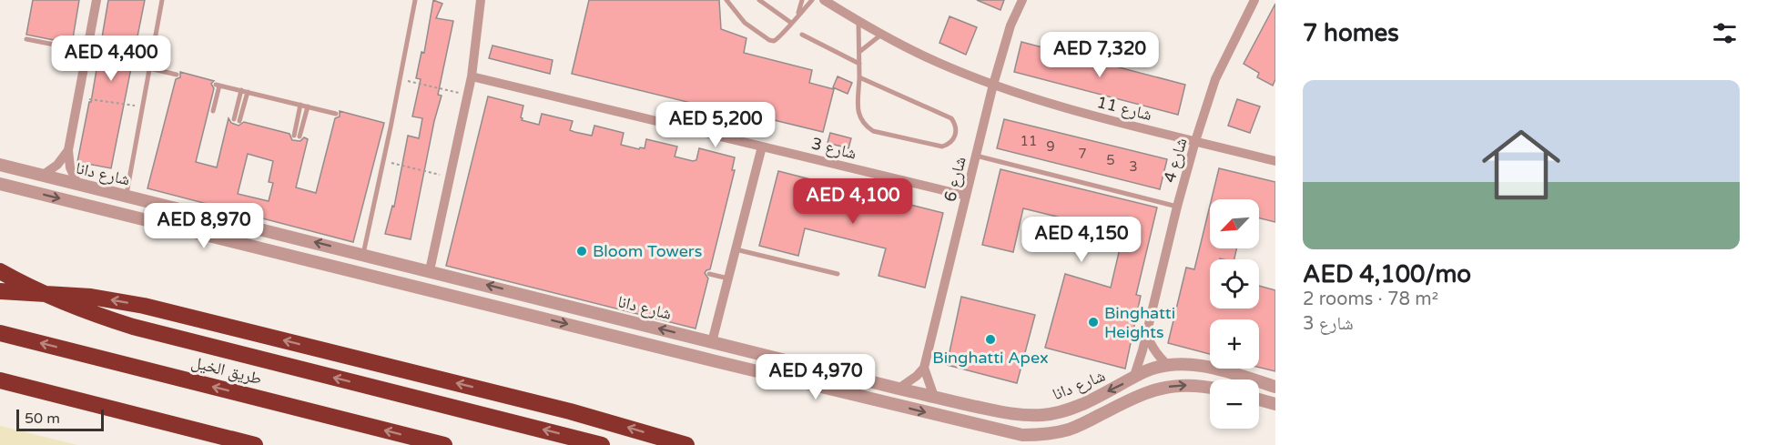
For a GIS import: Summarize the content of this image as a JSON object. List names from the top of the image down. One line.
{"streets":{"highway":["طريق الخيل"],"street":["شارع 11","شارع 3","شارع 4","شارع دانا","شارع 6"]},"crossings":[["شارع 11","شارع 4"],["شارع 11","شارع 6"],["شارع 3","شارع 6"],["شارع 4","شارع دانا"]],"places":["Bloom Towers","Binghatti Heights","Binghatti Apex"],"house_numbers":["11","9","7","5","3"],"scale_bar":"50 m","north":"bottom left","page":{"heading":"7 homes","price":["AED 7,320","AED 4,400","AED 5,200","AED 4,100","AED 8,970","AED 4,150","AED 4,970"],"list":[{"name":"AED 4,100/mo","note":"2 rooms · 78 m² · شارع 3"}],"map_buttons":["+","−"],"scale":"50 m"}}
